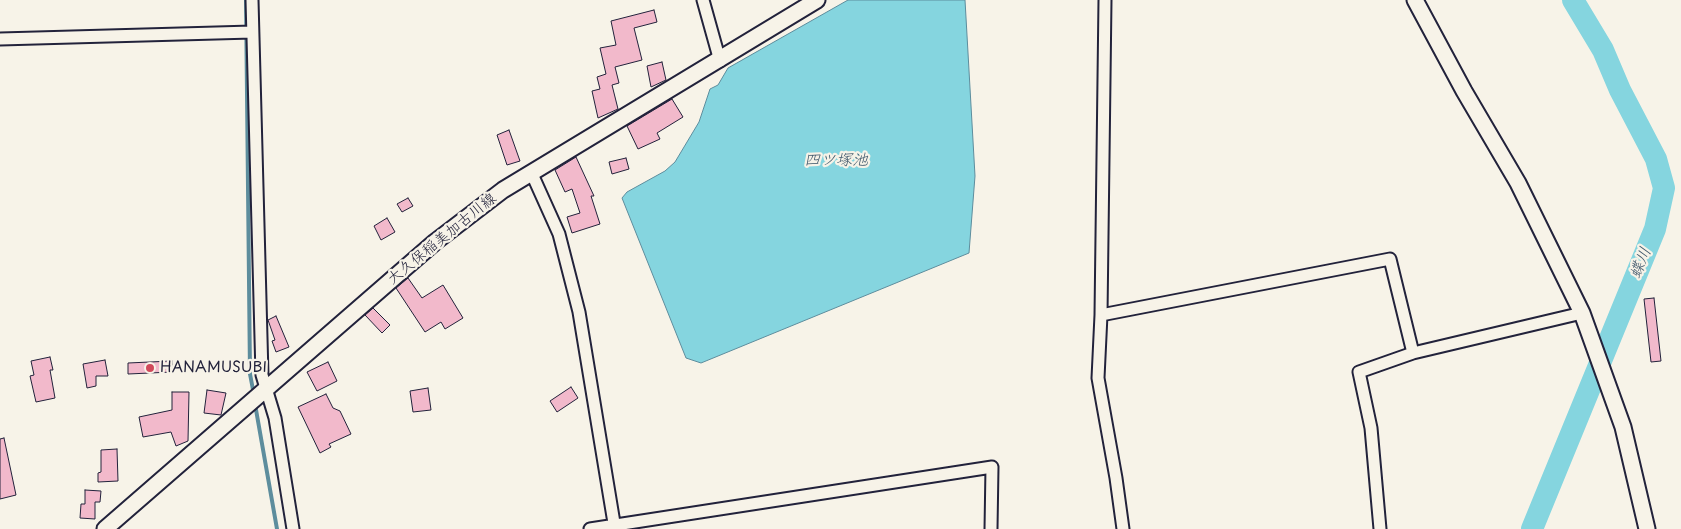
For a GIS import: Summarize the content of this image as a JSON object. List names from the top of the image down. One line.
{"streets":{"main road":["大久保稲美加古川線"]},"water":["四ツ塚池","蝶川"],"places":["HANAMUSUBI"]}
